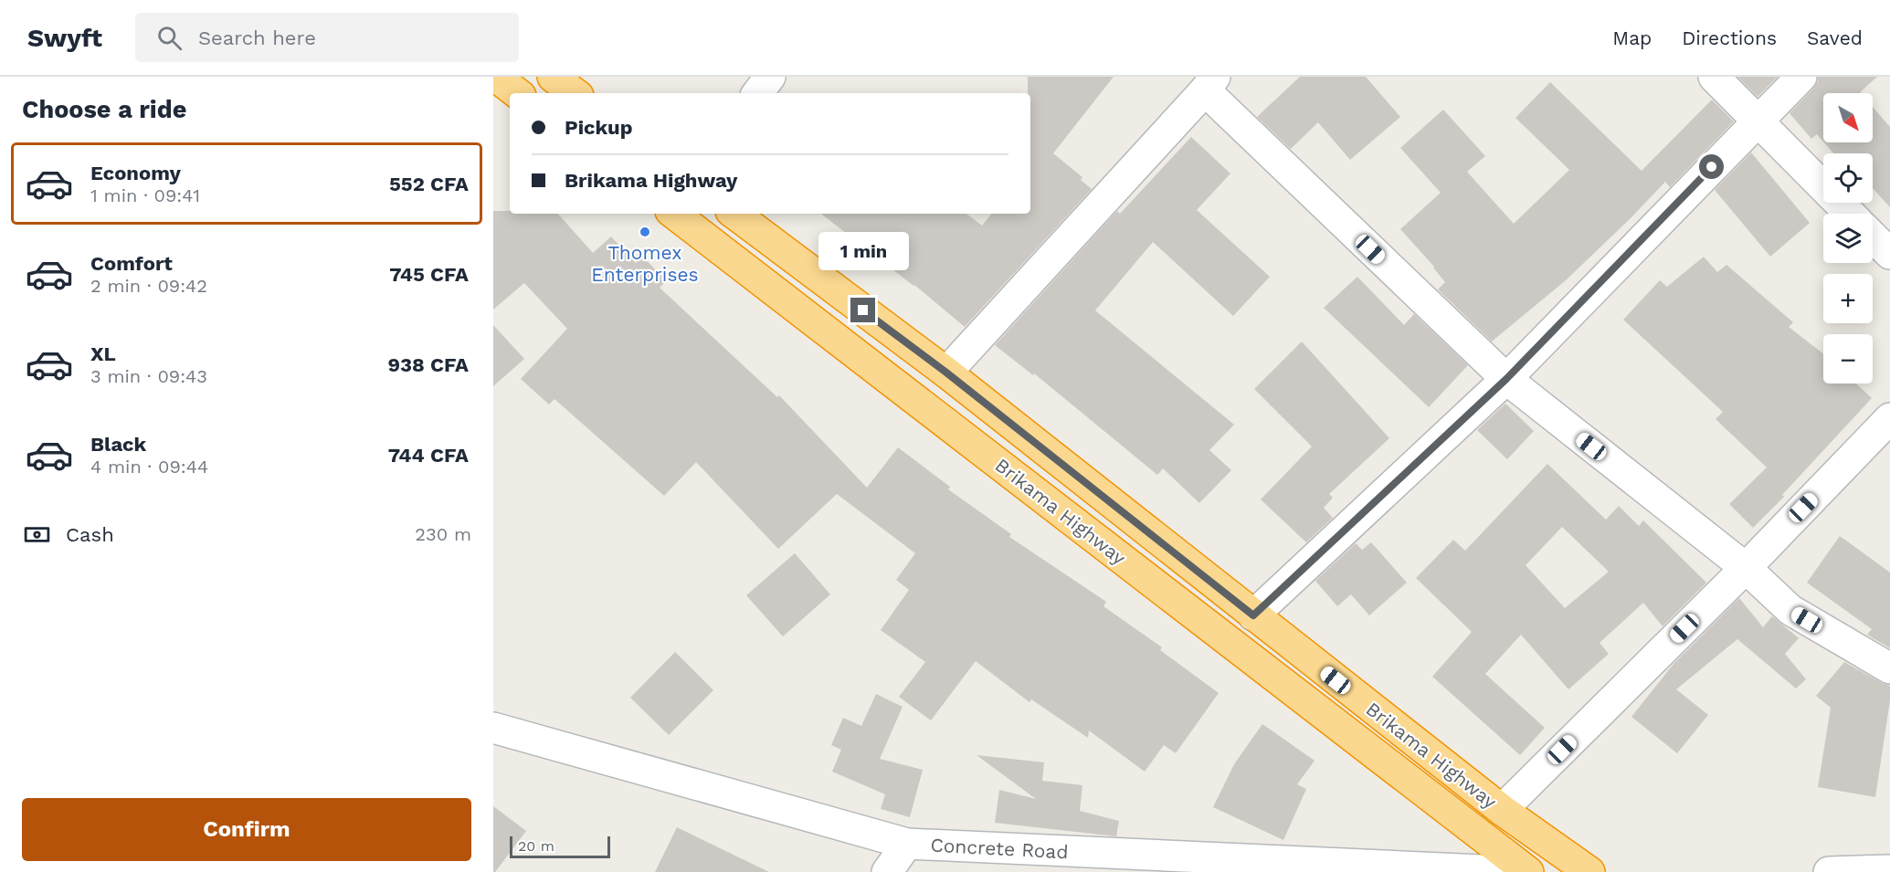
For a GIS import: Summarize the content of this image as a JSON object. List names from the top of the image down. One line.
{"streets":{"highway":["Brikama Highway"],"street":["Concrete Road"]},"places":["Thomex Enterprises"],"scale_bar":"20 m","north":"bottom right","page":{"header":"Swyft","search":"Search here","nav":["Map","Directions","Saved"],"heading":"Choose a ride","map_buttons":["+","−"],"banner":["Pickup","Brikama Highway"],"list":[{"name":"Economy","note":"1 min · 09:41","value":"552 CFA"},{"name":"Comfort","note":"2 min · 09:42","value":"745 CFA"},{"name":"XL","note":"3 min · 09:43","value":"938 CFA"},{"name":"Black","note":"4 min · 09:44","value":"744 CFA"}],"bubble":"1 min","pay":["Cash","230 m"],"buttons":"Confirm","scale":"20 m"}}
